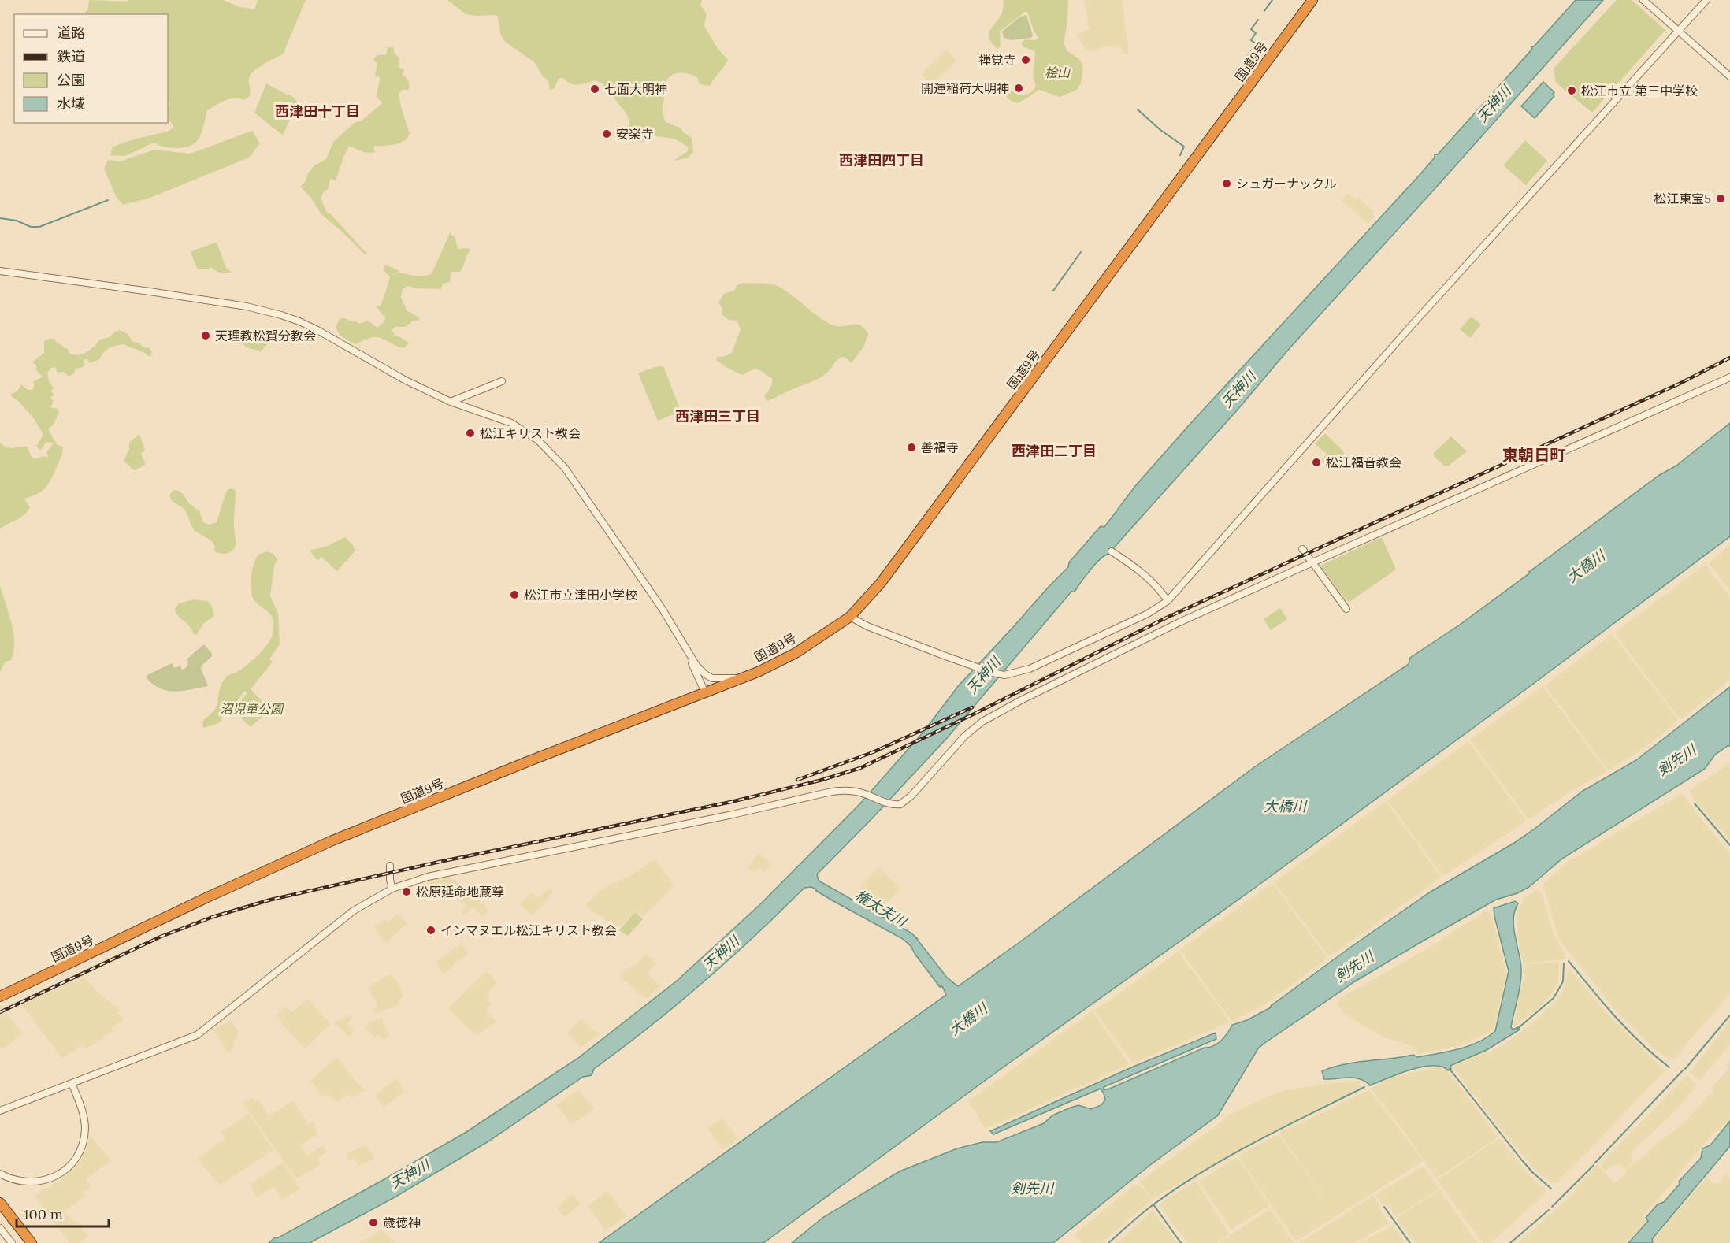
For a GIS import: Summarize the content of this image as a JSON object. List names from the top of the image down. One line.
{"streets":{"highway":["国道9号"]},"districts":["西津田十丁目","西津田四丁目","西津田三丁目","西津田二丁目","東朝日町"],"water":["天神川","大橋川","剣先川","権太夫川"],"parks":["桧山","沼児童公園"],"places":["禅覚寺","開運稲荷大明神","七面大明神","松江市立 第三中学校","安楽寺","シュガーナックル","松江東宝5","天理教松賀分教会","松江キリスト教会","善福寺","松江福音教会","松江市立津田小学校","松原延命地蔵尊","インマヌエル松江キリスト教会","歳徳神"],"legend":["道路","鉄道","公園","水域"],"scale_bar":"100 m"}
